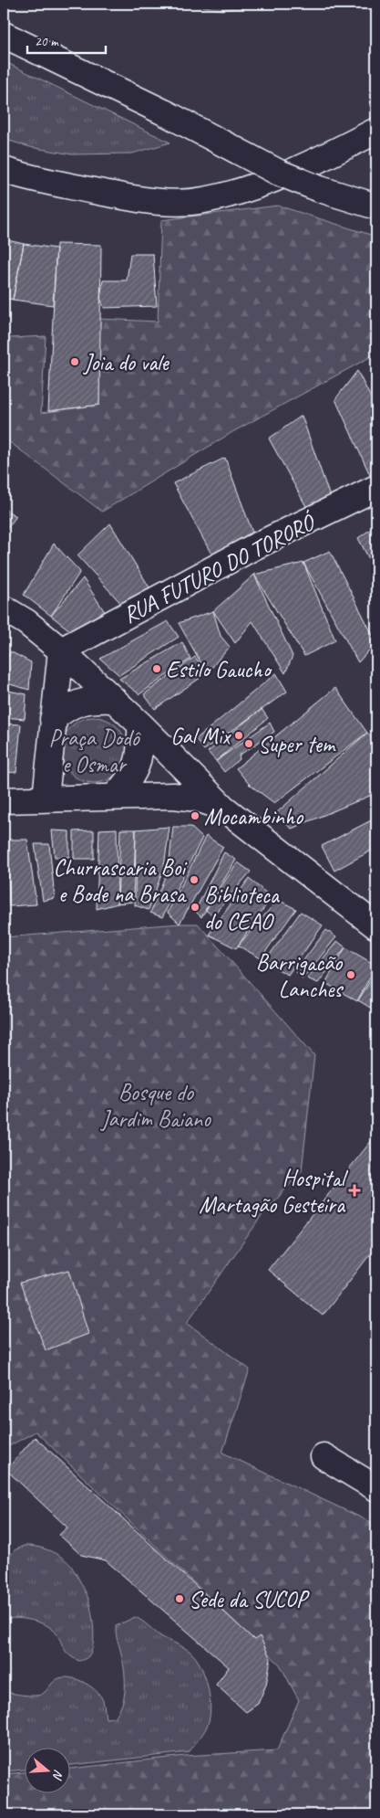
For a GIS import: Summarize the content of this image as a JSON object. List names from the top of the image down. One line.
{"streets":{"street":["RUA FUTURO DO TORORÓ"]},"parks":["Praça Dodô e Osmar","Bosque do Jardim Baiano"],"places":{"other":["Joia do vale","Estilo Gaucho","Gal Mix","Super tem","Mocambinho","Churrascaria Boi e Bode na Brasa","Biblioteca do CEAO","Barrigacão Lanches","Sede da SUCOP"],"health":["Hospital Martagão Gesteira"]},"scale_bar":"20 m","north":"right"}
